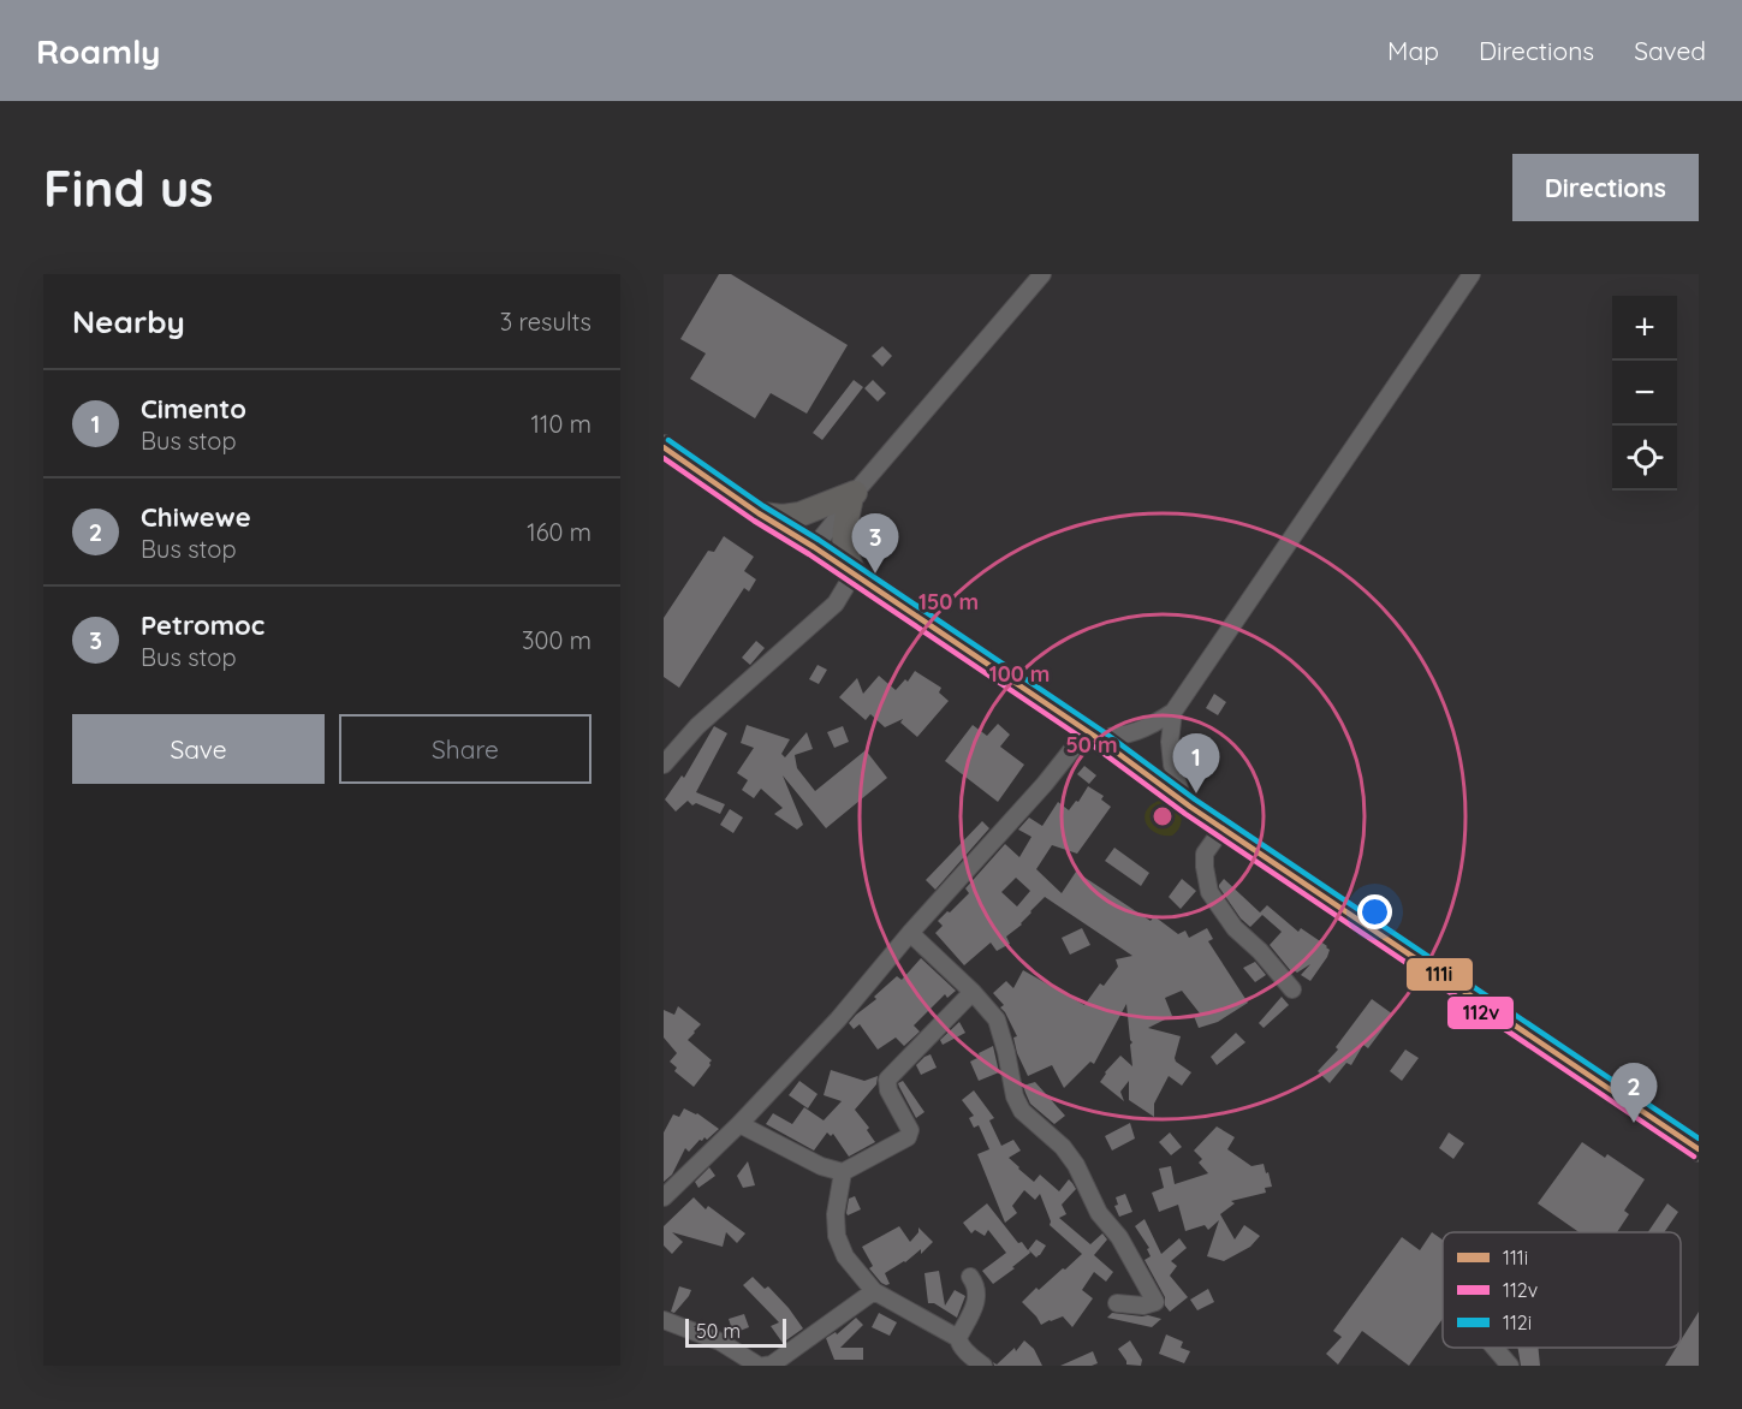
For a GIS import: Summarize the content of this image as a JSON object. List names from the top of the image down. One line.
{"lines":["transit line 112i","transit line 111i","transit line 112v"],"legend":["111i","112v","112i"],"scale_bar":"50 m","page":{"header":"Roamly","nav":["Map","Directions","Saved"],"buttons":["Directions",["Save","Share"]],"title":"Find us","heading":["Nearby","3 results"],"map_buttons":["+","−"],"list":[{"mark":"1","name":"Cimento","note":"Bus stop","value":"110 m"},{"mark":"2","name":"Chiwewe","note":"Bus stop","value":"160 m"},{"mark":"3","name":"Petromoc","note":"Bus stop","value":"300 m"}],"pins":["3","1","2"],"scale":"50 m"},"rings":["150 m","100 m","50 m"]}
